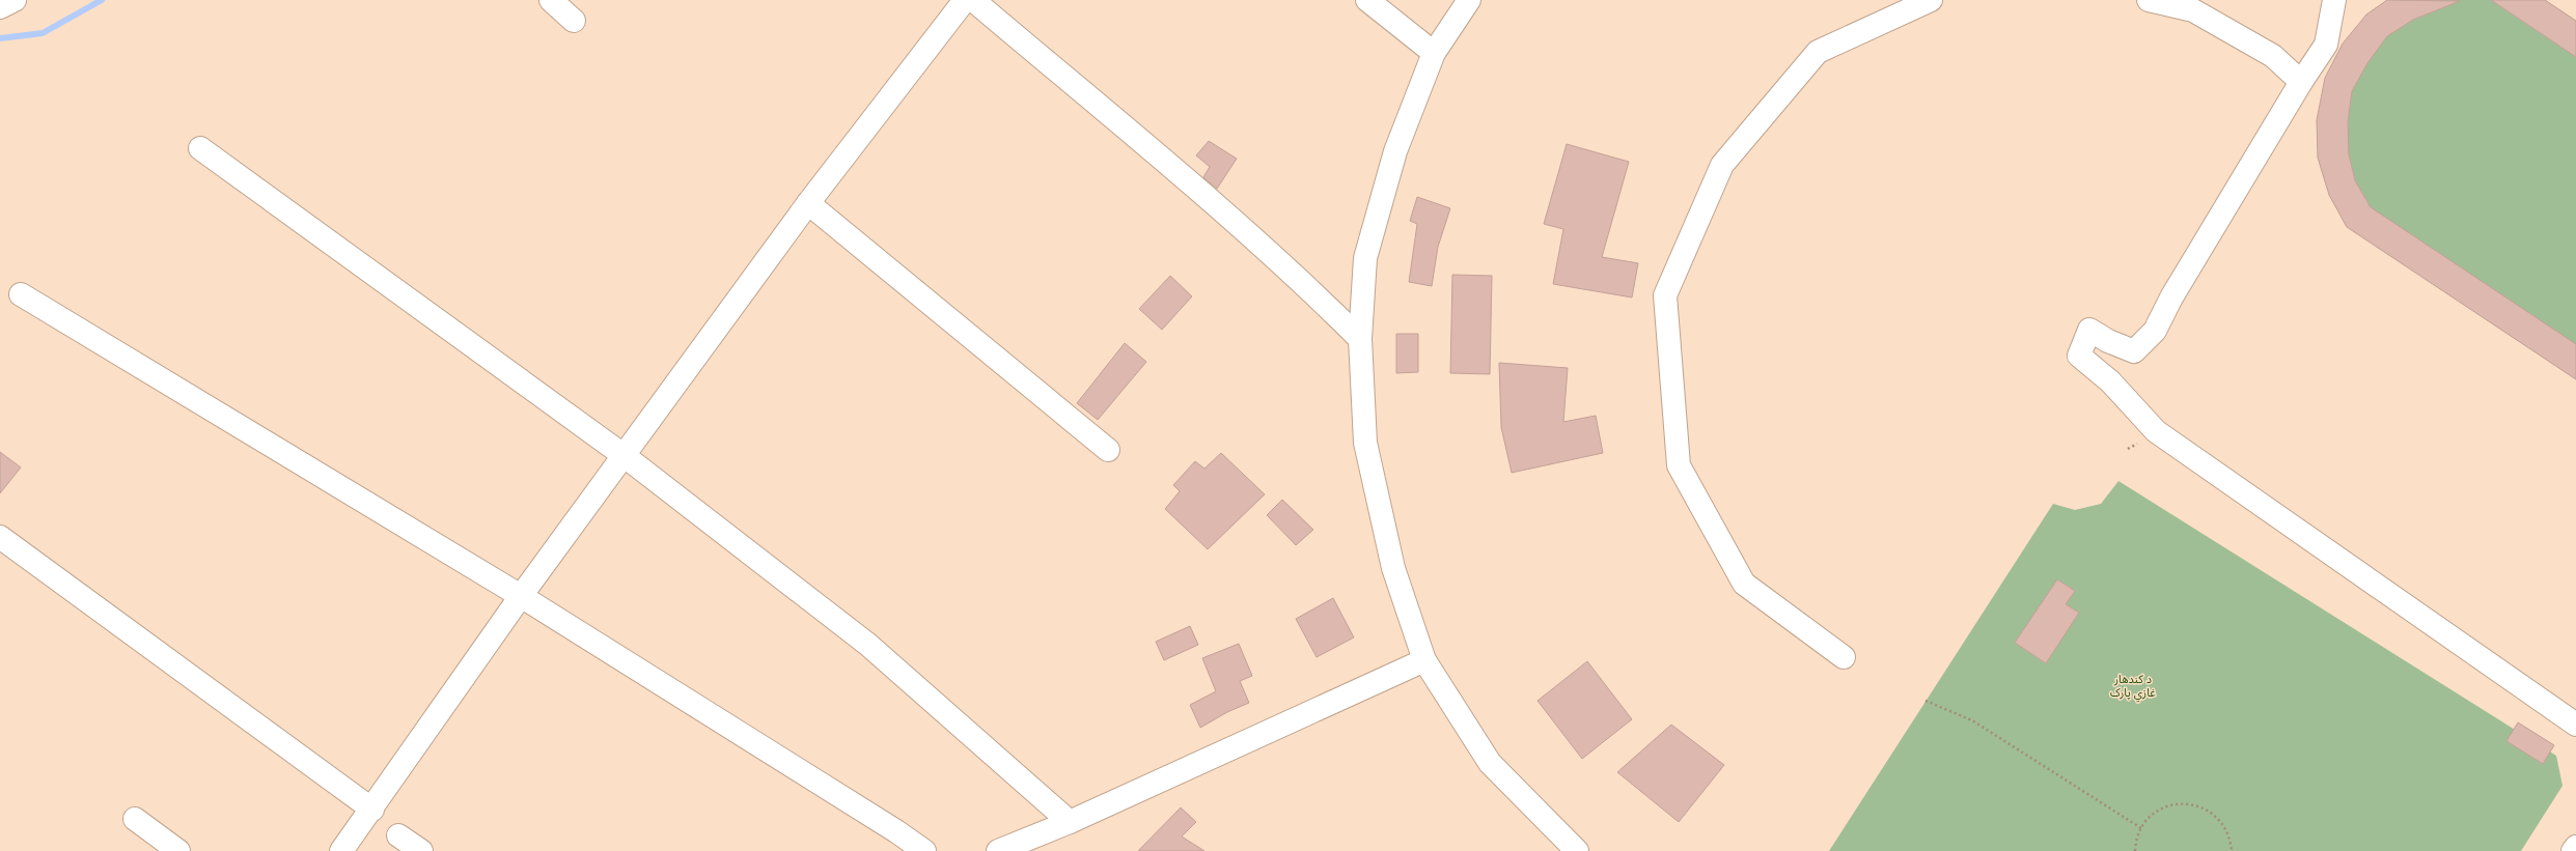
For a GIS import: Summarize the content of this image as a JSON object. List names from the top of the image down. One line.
{"parks":["د کندهار غازي پارک"]}
